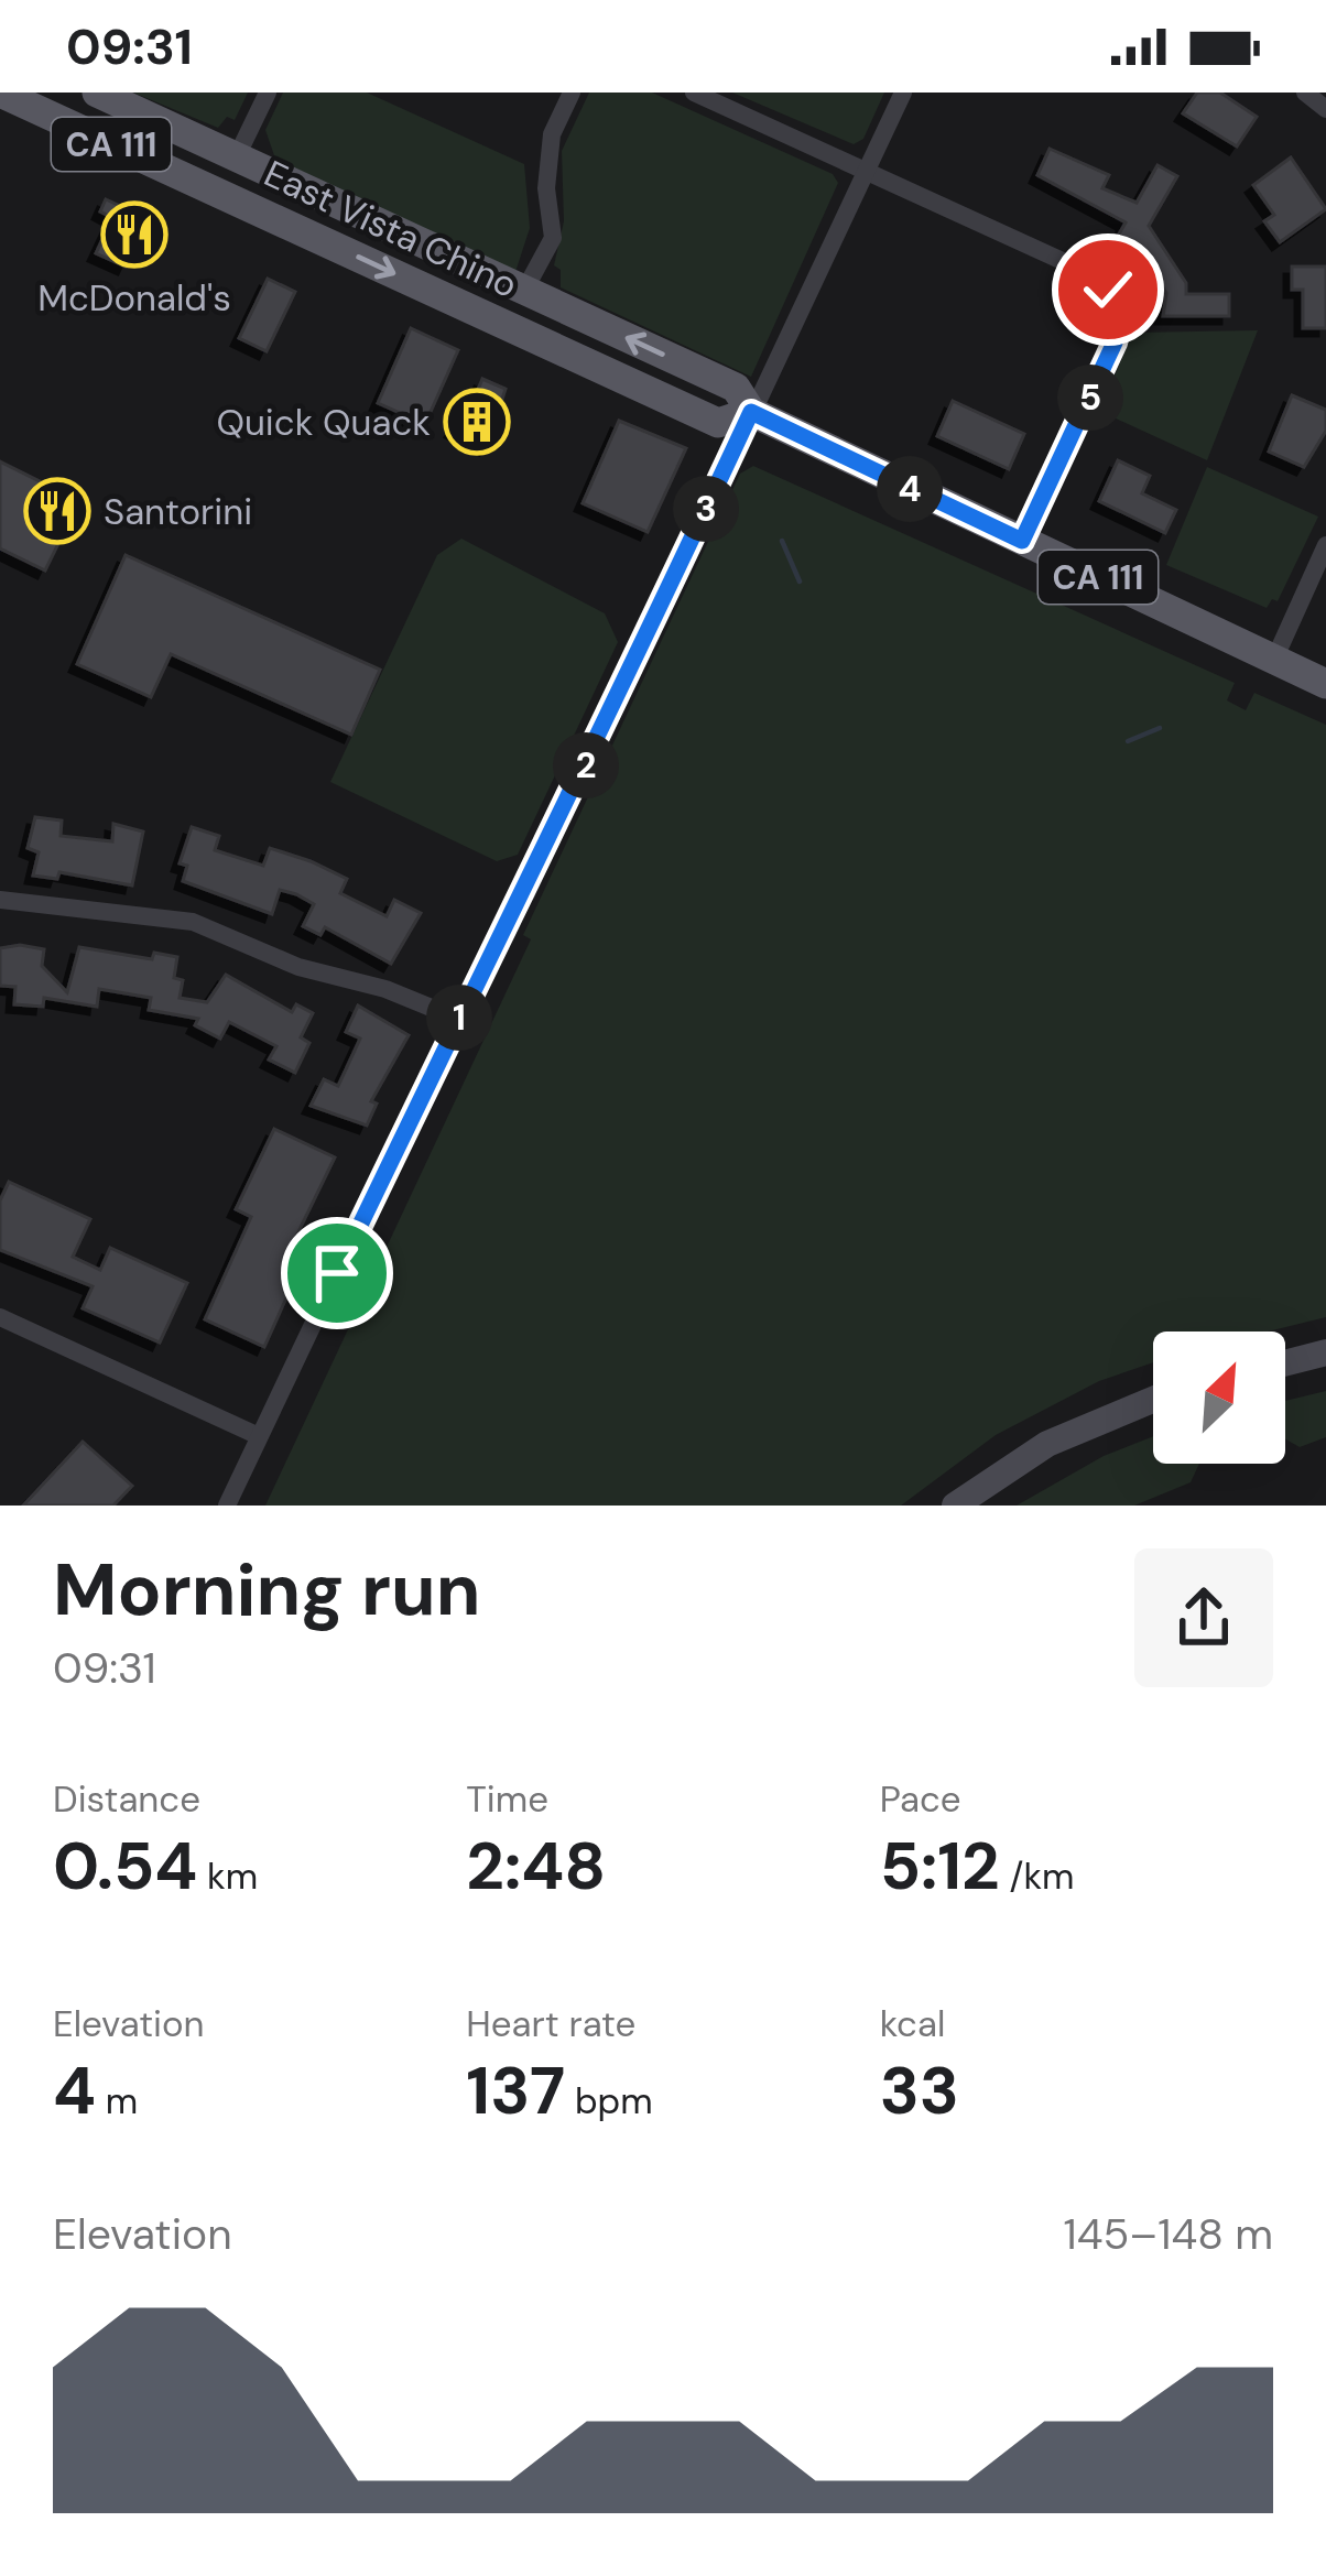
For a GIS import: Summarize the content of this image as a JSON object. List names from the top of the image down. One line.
{"streets":{"main road":["CA 111","East Vista Chino"]},"places":{"restaurant":["McDonald's","Santorini"],"building":["Quick Quack"]},"north":"top right","page":{"status":"09:31","pins":["5","4","3","2","1"],"heading":["Morning run","09:31"],"stats":[["Distance","0.54 km"],["Time","2:48"],["Pace","5:12 /km"],["Elevation","4 m"],["Heart rate","137 bpm"],["kcal","33"]],"chart":["Elevation","145–148 m"]}}
